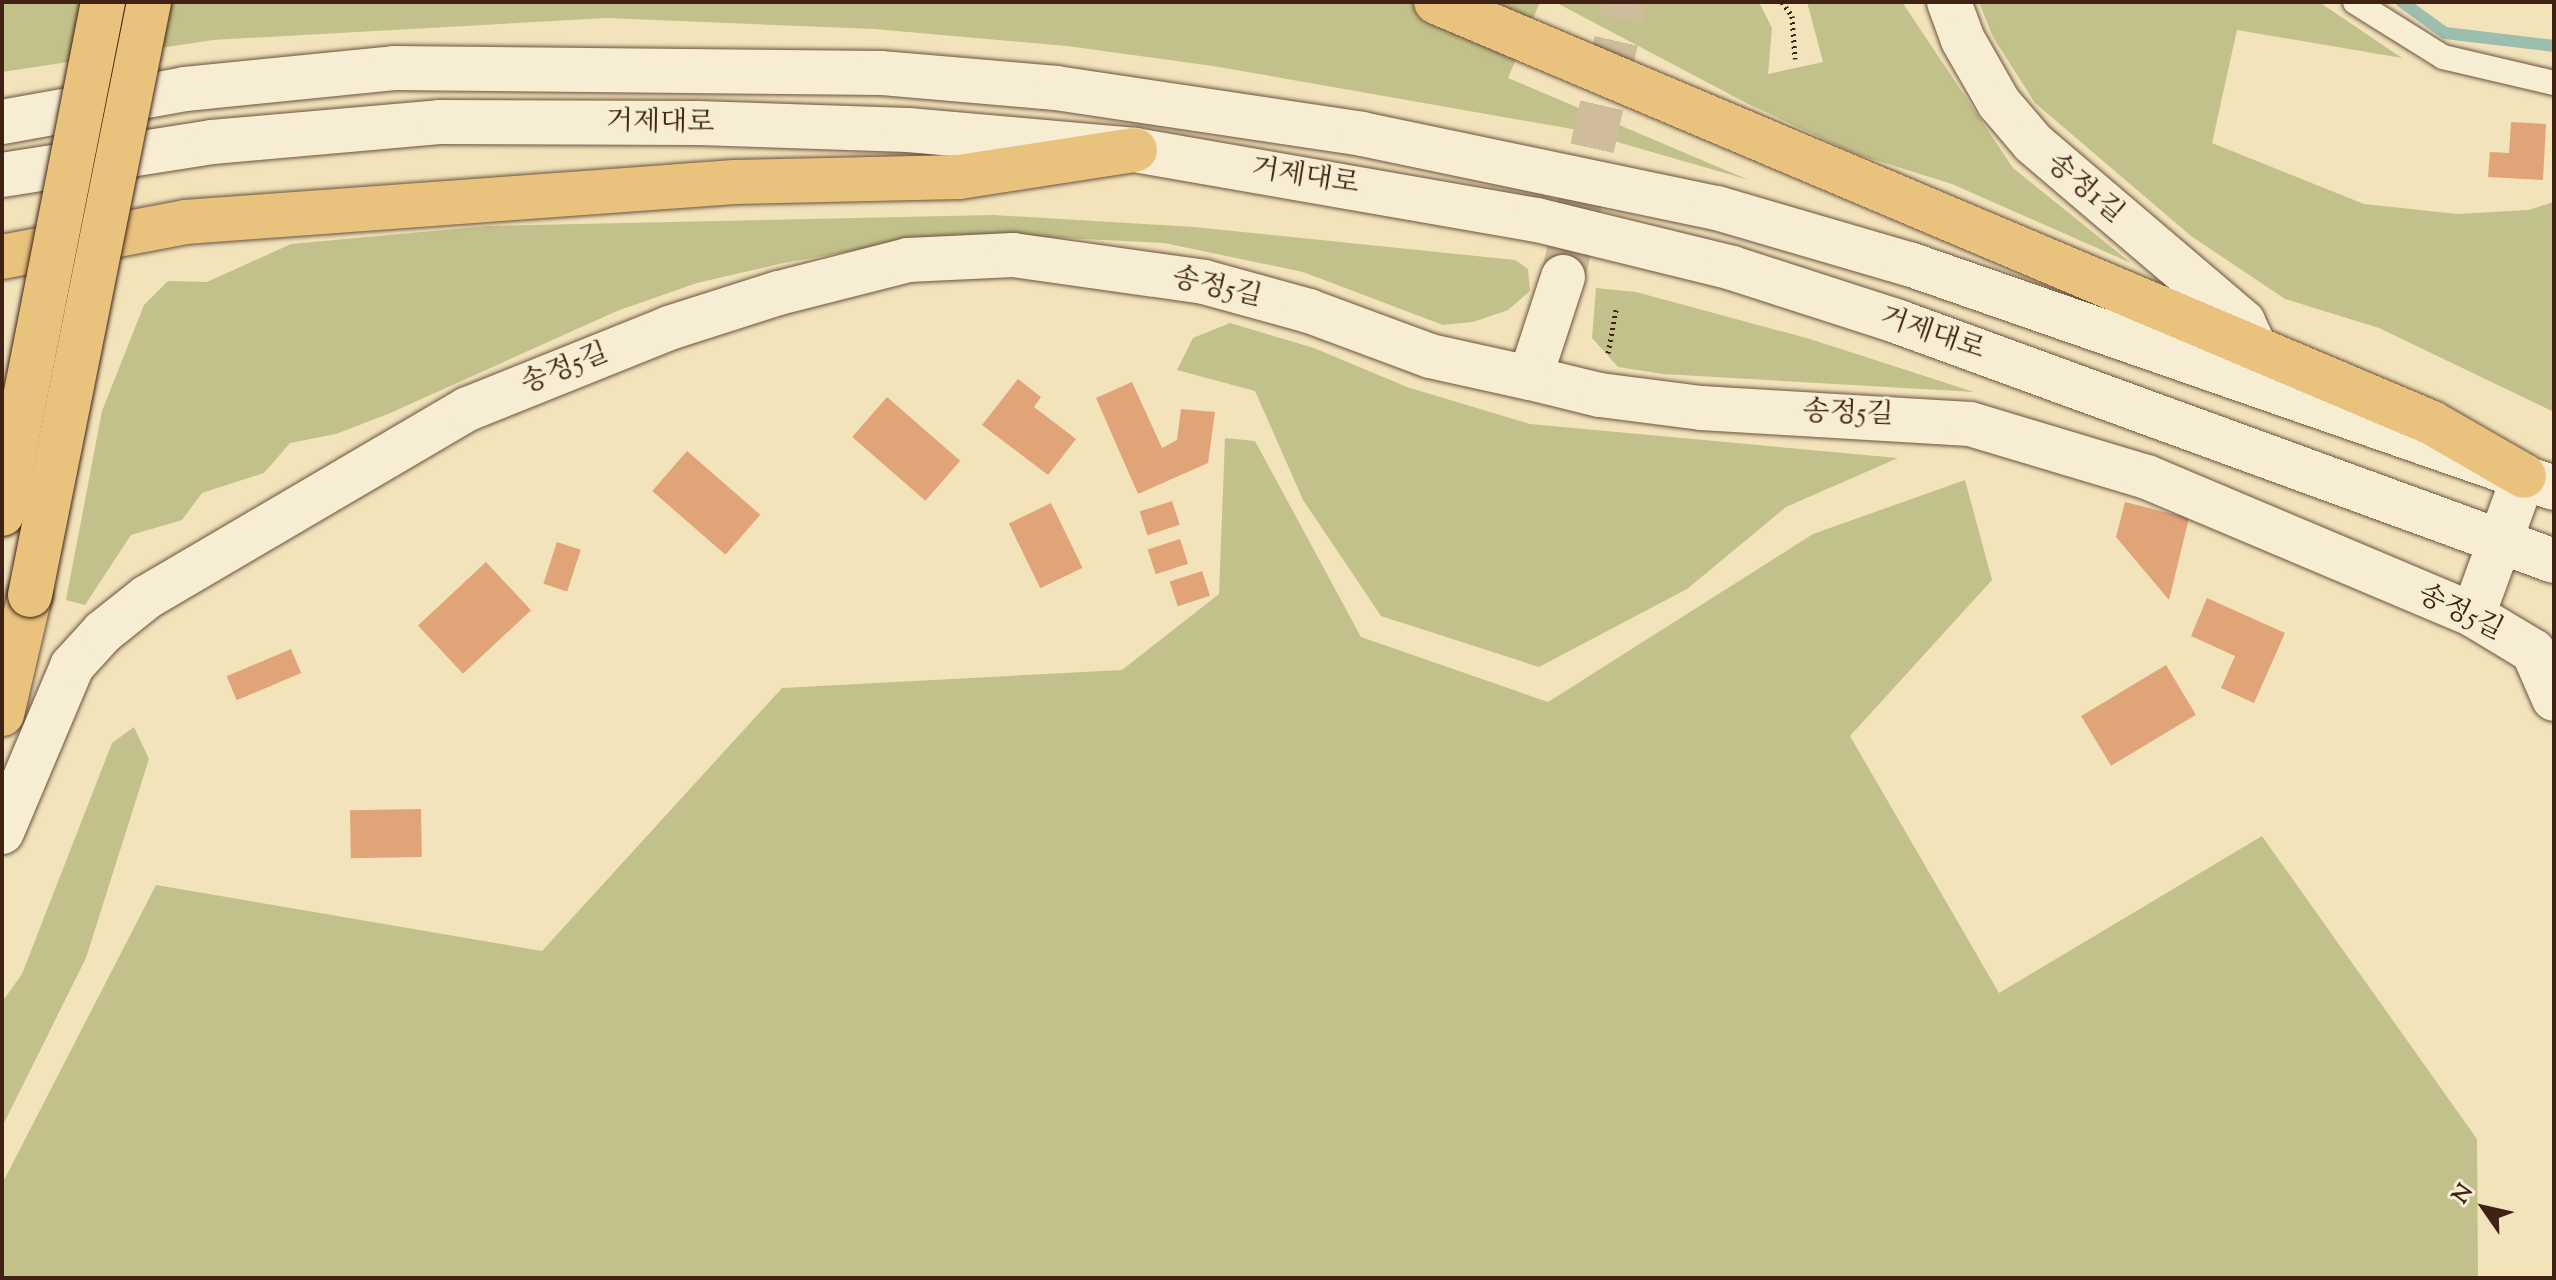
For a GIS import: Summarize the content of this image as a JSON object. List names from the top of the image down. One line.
{"streets":{"street":["거제대로","송정1길","송정5길"]},"north":"top left"}
